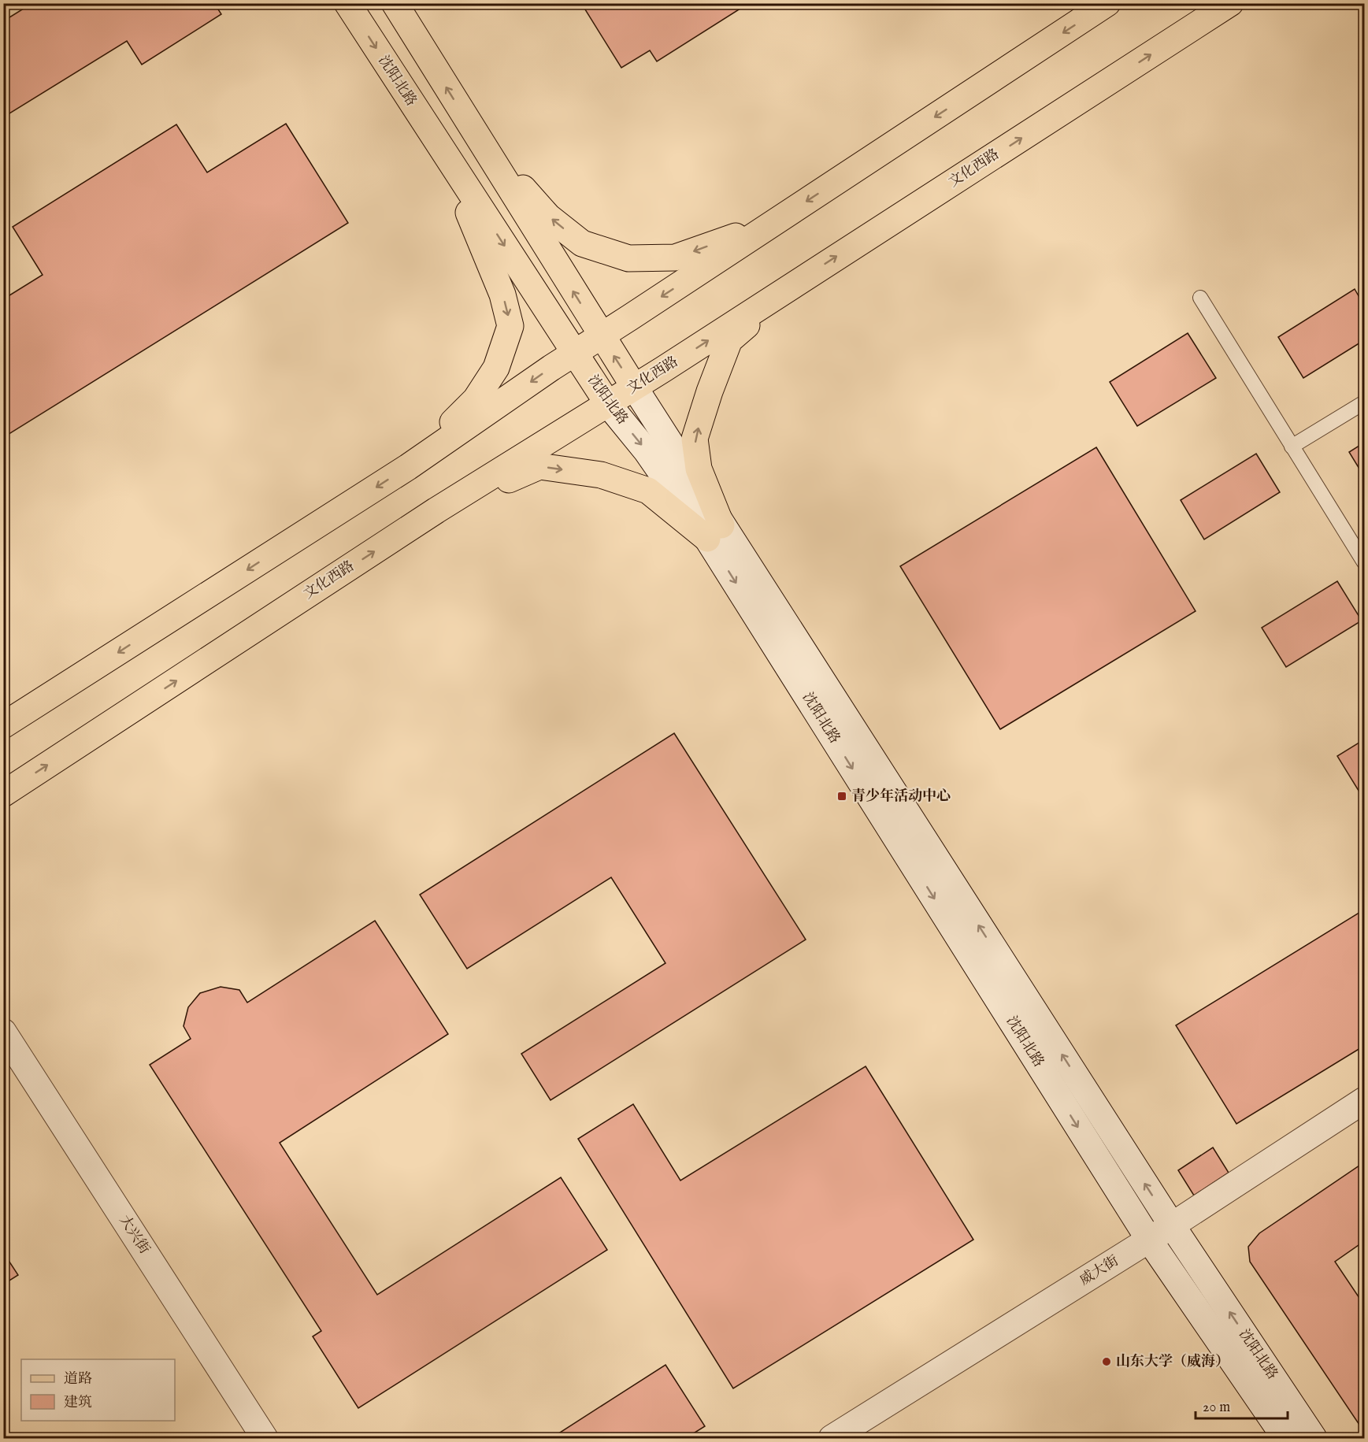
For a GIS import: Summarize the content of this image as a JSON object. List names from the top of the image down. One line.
{"streets":{"main road":["沈阳北路","文化西路"],"street":["大兴街","威大街"]},"crossings":[["沈阳北路","文化西路"],["沈阳北路","威大街"]],"places":{"transit":["青少年活动中心"],"other":["山东大学（威海）"]},"legend":["道路","建筑"],"scale_bar":"20 m"}
